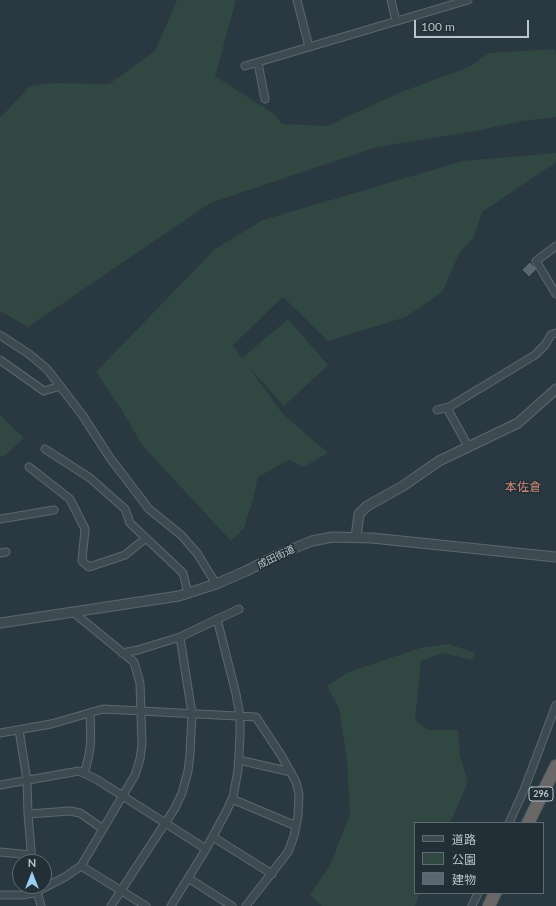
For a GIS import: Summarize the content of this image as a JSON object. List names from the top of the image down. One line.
{"streets":{"highway":["296"],"street":["成田街道"]},"districts":["本佐倉"],"legend":["道路","公園","建物"],"scale_bar":"100 m","north":"top"}
